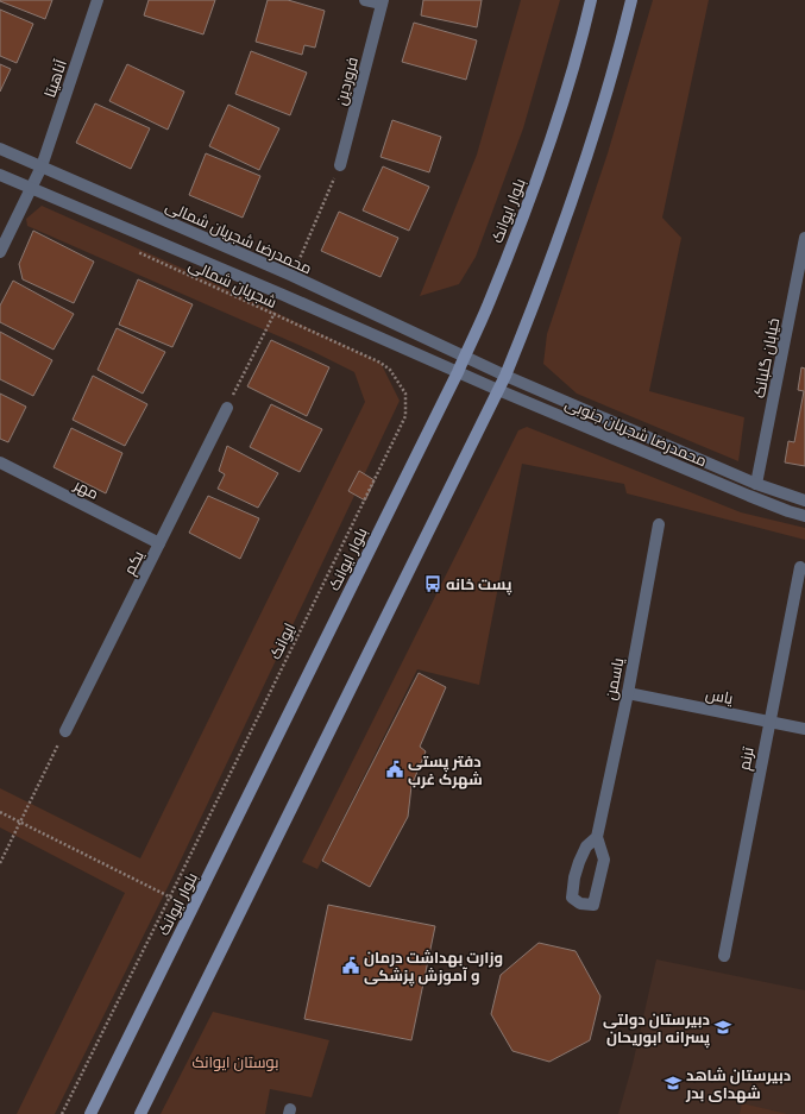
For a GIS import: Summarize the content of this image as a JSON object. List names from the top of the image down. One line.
{"streets":{"main road":["بلوار ایوانک"],"street":["آناهیتا","فروردین","محمدرضا شجریان شمالی","خیابان گلبانک","محمدرضا شجریان جنوبی","مهر","یکم","یاسمن","یاس","ترنم"],"path":["شجریان شمالی","ایوانک"]},"crossings":[["آناهیتا","محمدرضا شجریان شمالی"],["بلوار ایوانک","محمدرضا شجریان شمالی"],["بلوار ایوانک","محمدرضا شجریان جنوبی"],["محمدرضا شجریان شمالی","محمدرضا شجریان جنوبی"],["شجریان شمالی","ایوانک"],["خیابان گلبانک","محمدرضا شجریان جنوبی"],["مهر","یکم"],["یاسمن","یاس"],["یاس","ترنم"]],"parks":["بوستان ایوانک"],"places":{"bus stop":["پست خانه"],"public building":["دفتر پستی شهرک غرب","وزارت بهداشت درمان و آموزش پزشکی"],"school or university":["دبیرستان دولتی پسرانه ابوریحان","دبیرستان شاهد شهدای بدر"]}}
